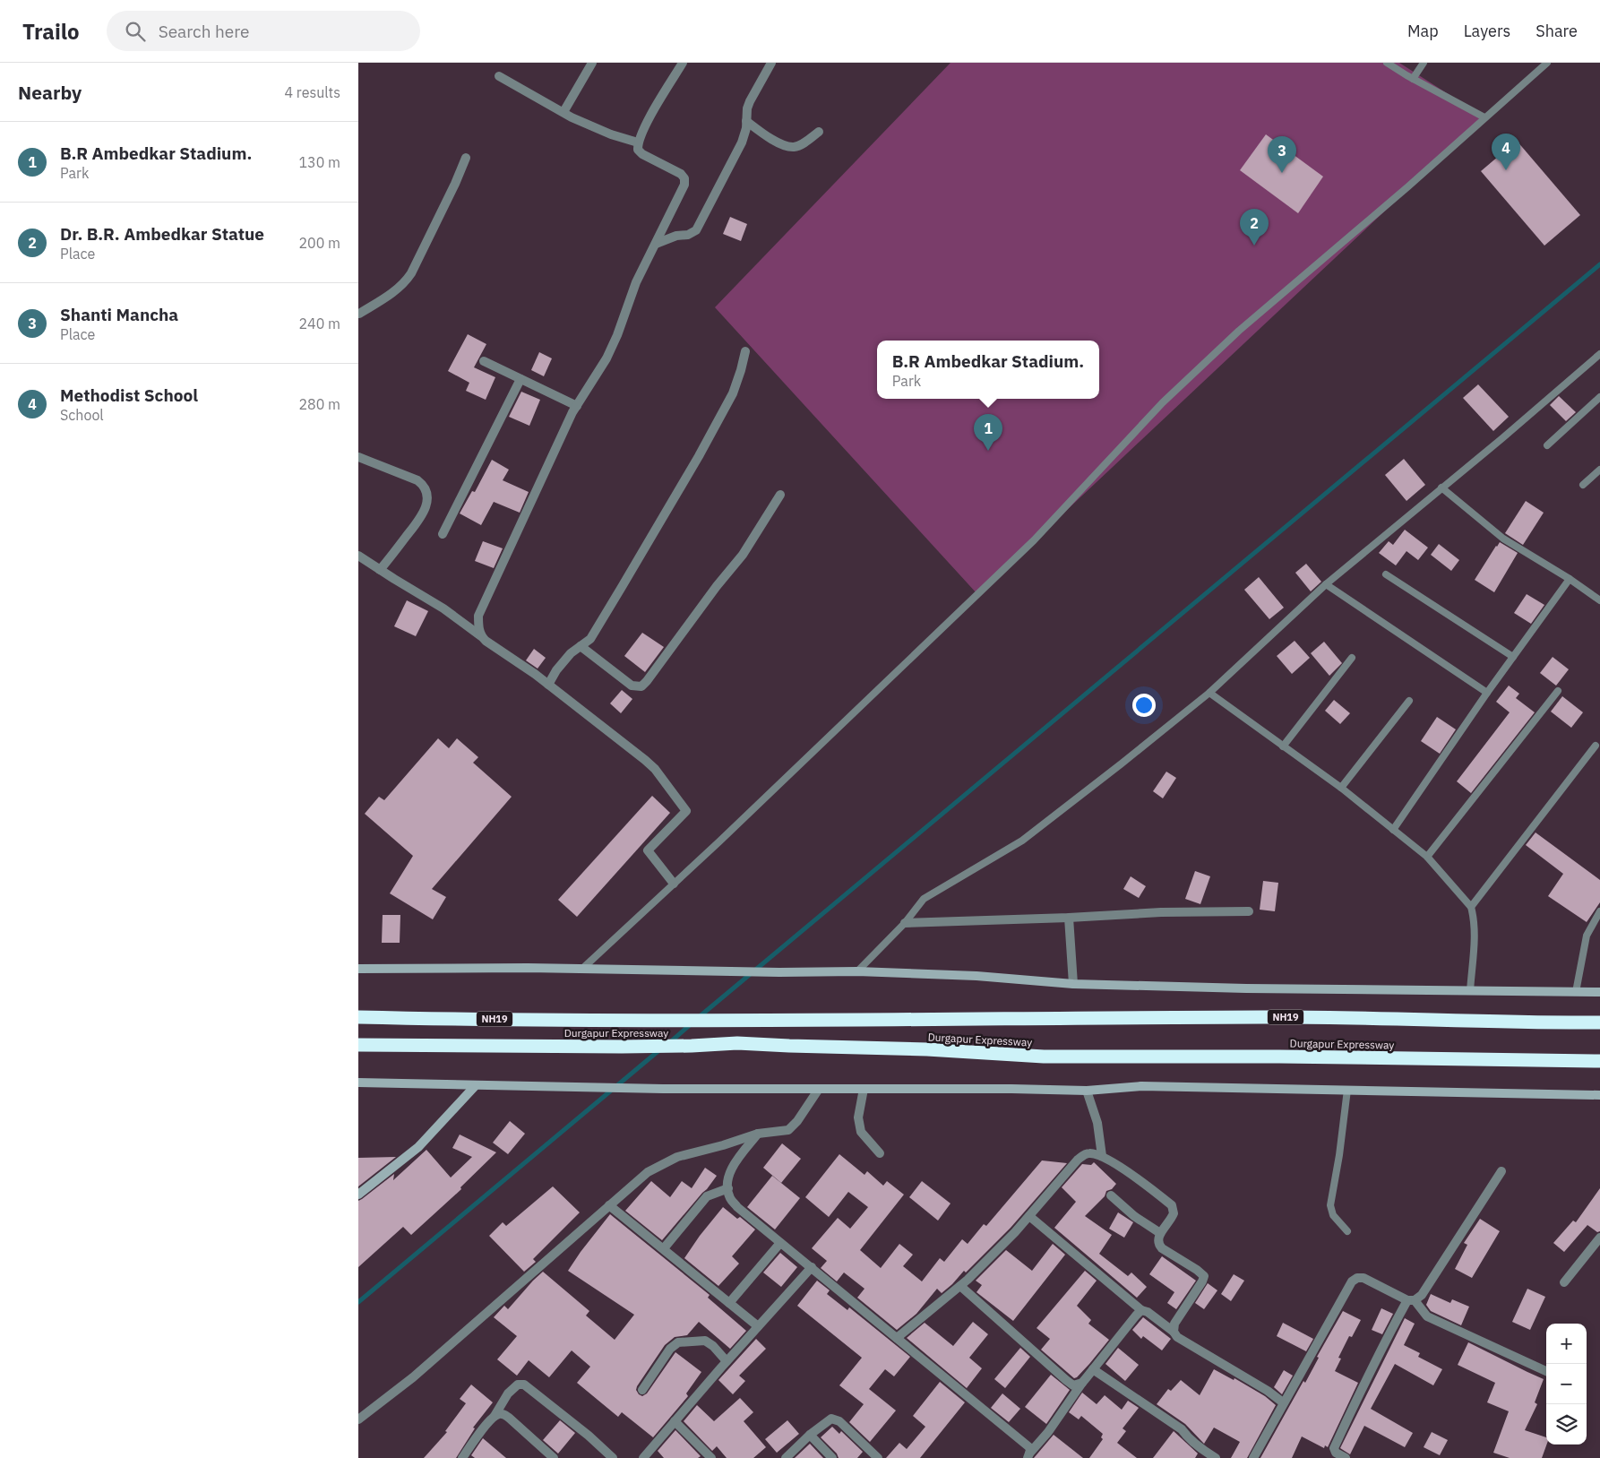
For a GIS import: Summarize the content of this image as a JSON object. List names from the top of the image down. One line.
{"streets":{"highway":["NH19","Durgapur Expressway"]},"page":{"header":"Trailo","search":"Search here","nav":["Map","Layers","Share"],"heading":["Nearby","4 results"],"list":[{"mark":"1","name":"B.R Ambedkar Stadium.","note":"Park","value":"130 m"},{"mark":"2","name":"Dr. B.R. Ambedkar Statue","note":"Place","value":"200 m"},{"mark":"3","name":"Shanti Mancha","note":"Place","value":"240 m"},{"mark":"4","name":"Methodist School","note":"School","value":"280 m"}],"pins":["4","3","2","1"],"popup":["B.R Ambedkar Stadium.","Park"],"map_buttons":["+","−"]}}
